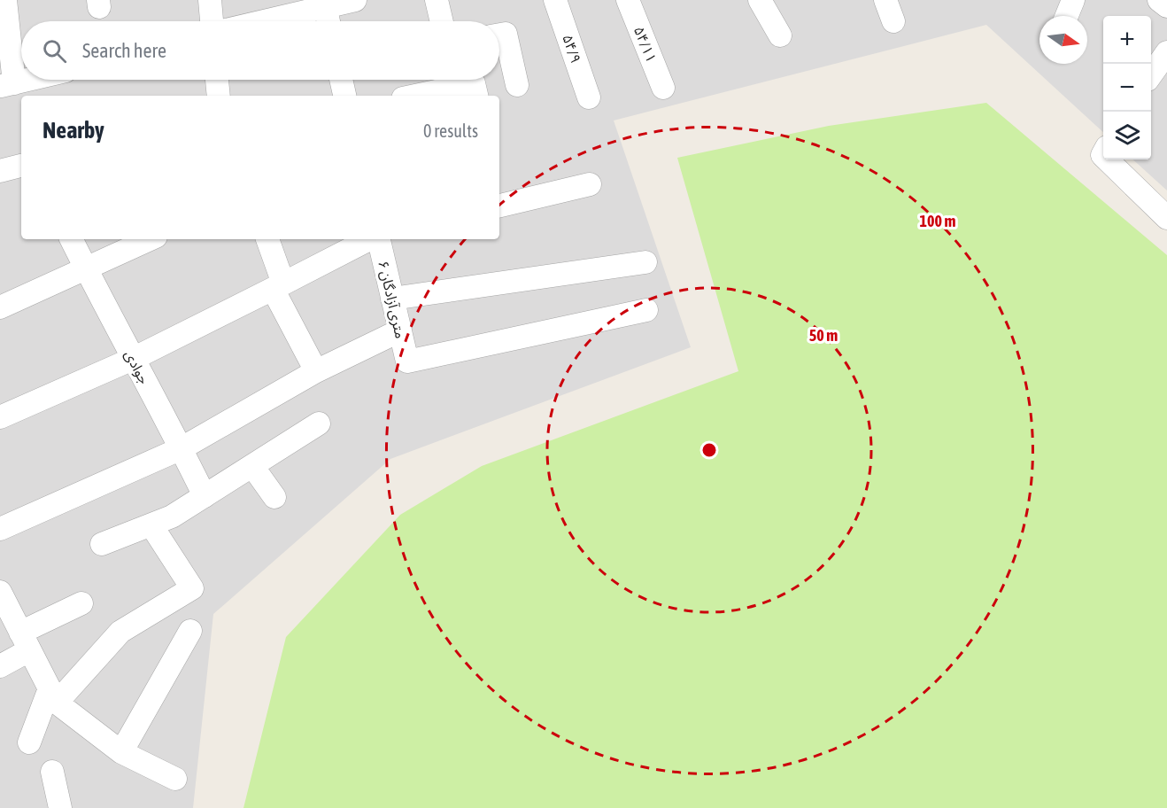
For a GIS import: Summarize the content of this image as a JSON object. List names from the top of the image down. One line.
{"streets":{"street":["۵۴/۱۱","۵۴/۹","۶ متری آزادگان","جوادی"]},"north":"right","page":{"map_buttons":["+","−"],"search":"Search here","heading":["Nearby","0 results"]},"rings":["100 m","50 m"]}
